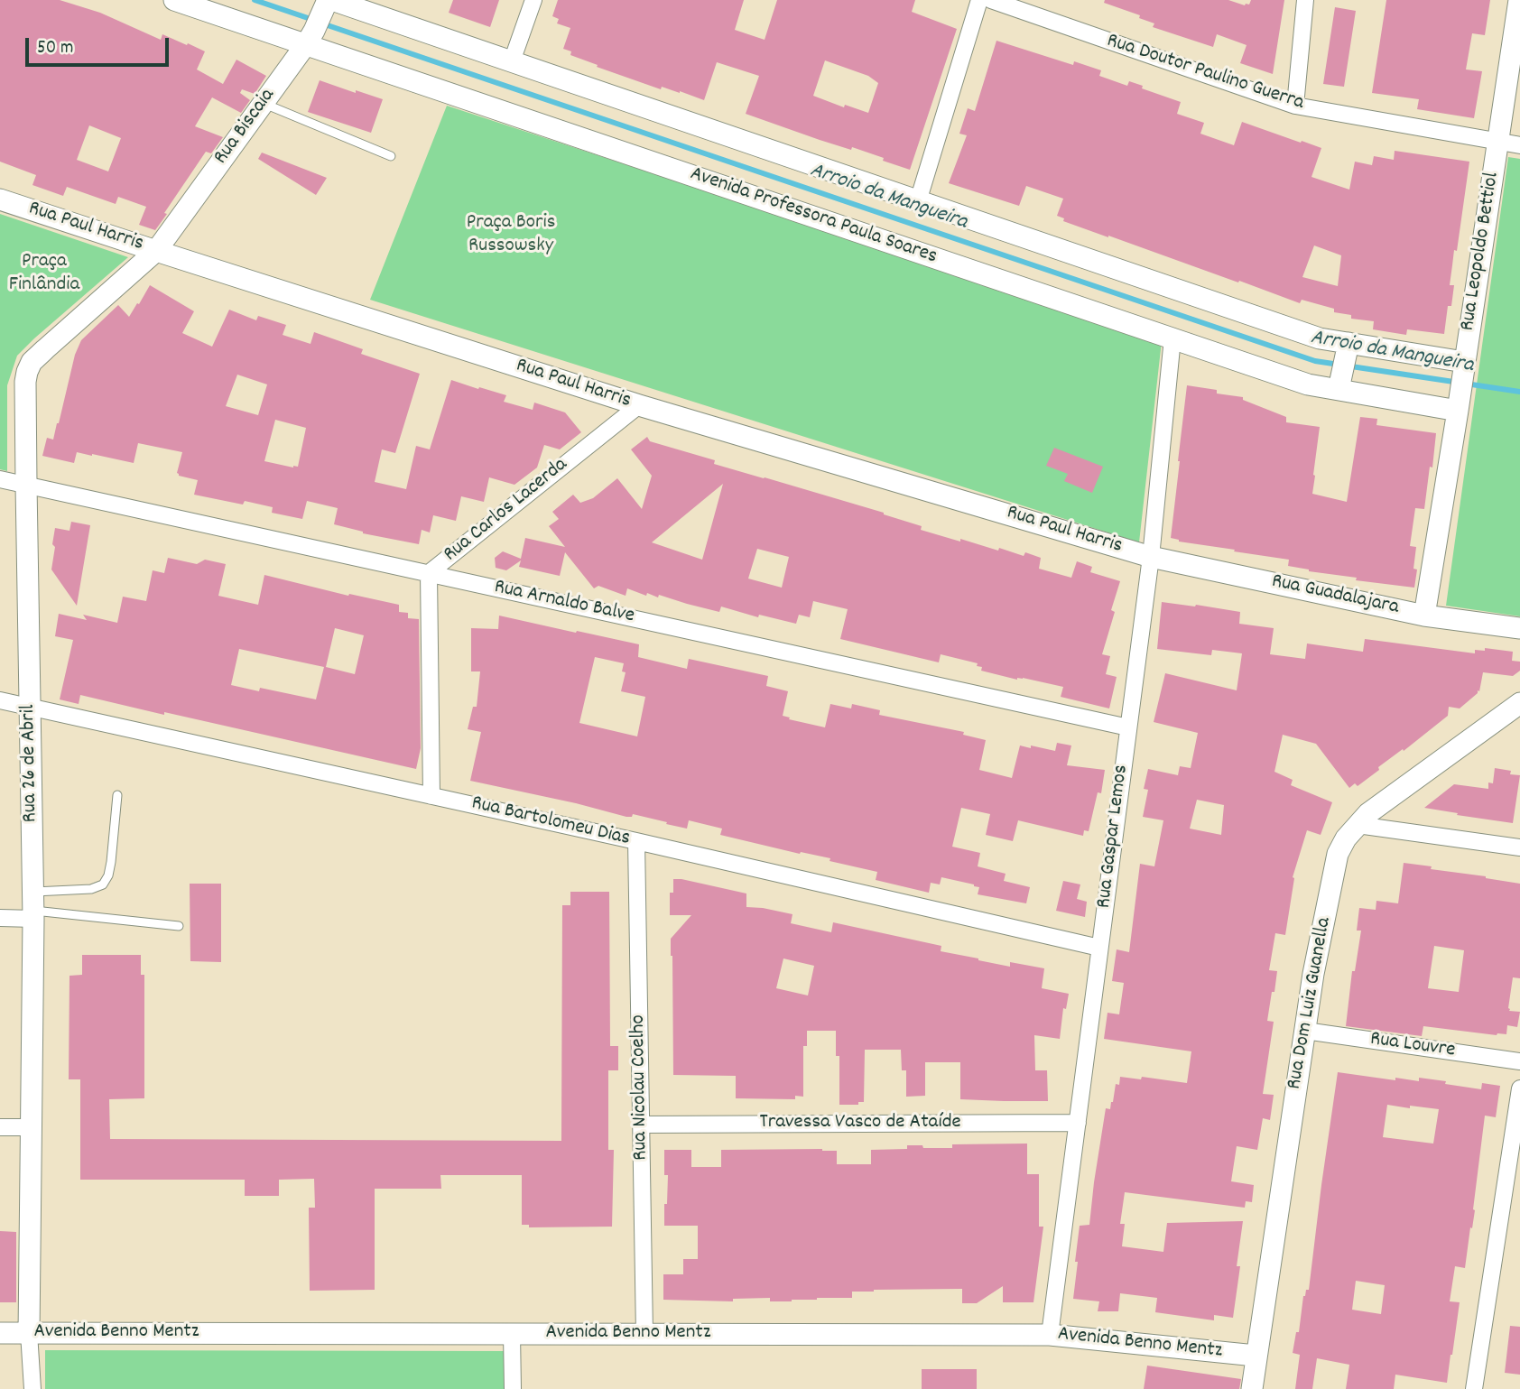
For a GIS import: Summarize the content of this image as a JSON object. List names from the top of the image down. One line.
{"streets":{"street":["Rua Doutor Paulino Guerra","Rua Biscaia","Avenida Professora Paula Soares","Rua Paul Harris","Rua Leopoldo Bettiol","Rua Carlos Lacerda","Rua Guadalajara","Rua Arnaldo Balve","Rua 26 de Abril","Rua Bartolomeu Dias","Rua Gaspar Lemos","Rua Dom Luiz Guanella","Rua Louvre","Rua Nicolau Coelho","Travessa Vasco de Ataíde","Avenida Benno Mentz"]},"crossings":[["Rua Doutor Paulino Guerra","Rua Leopoldo Bettiol"],["Rua Biscaia","Avenida Professora Paula Soares"],["Rua Biscaia","Rua Paul Harris"],["Rua Biscaia","Rua 26 de Abril"],["Avenida Professora Paula Soares","Rua Leopoldo Bettiol"],["Avenida Professora Paula Soares","Rua Gaspar Lemos"],["Rua Paul Harris","Rua Carlos Lacerda"],["Rua Paul Harris","Rua Guadalajara"],["Rua Paul Harris","Rua 26 de Abril"],["Rua Paul Harris","Rua Gaspar Lemos"],["Rua Leopoldo Bettiol","Rua Guadalajara"],["Rua Carlos Lacerda","Rua Arnaldo Balve"],["Rua Carlos Lacerda","Rua Bartolomeu Dias"],["Rua Guadalajara","Rua Gaspar Lemos"],["Rua Arnaldo Balve","Rua 26 de Abril"],["Rua Arnaldo Balve","Rua Gaspar Lemos"],["Rua 26 de Abril","Rua Bartolomeu Dias"],["Rua 26 de Abril","Avenida Benno Mentz"],["Rua Bartolomeu Dias","Rua Gaspar Lemos"],["Rua Bartolomeu Dias","Rua Nicolau Coelho"],["Rua Gaspar Lemos","Travessa Vasco de Ataíde"],["Rua Gaspar Lemos","Avenida Benno Mentz"],["Rua Dom Luiz Guanella","Rua Louvre"],["Rua Dom Luiz Guanella","Avenida Benno Mentz"],["Rua Nicolau Coelho","Travessa Vasco de Ataíde"],["Rua Nicolau Coelho","Avenida Benno Mentz"]],"water":["Arroio da Mangueira"],"parks":["Praça Boris Russowsky","Praça Finlândia"],"scale_bar":"50 m"}
